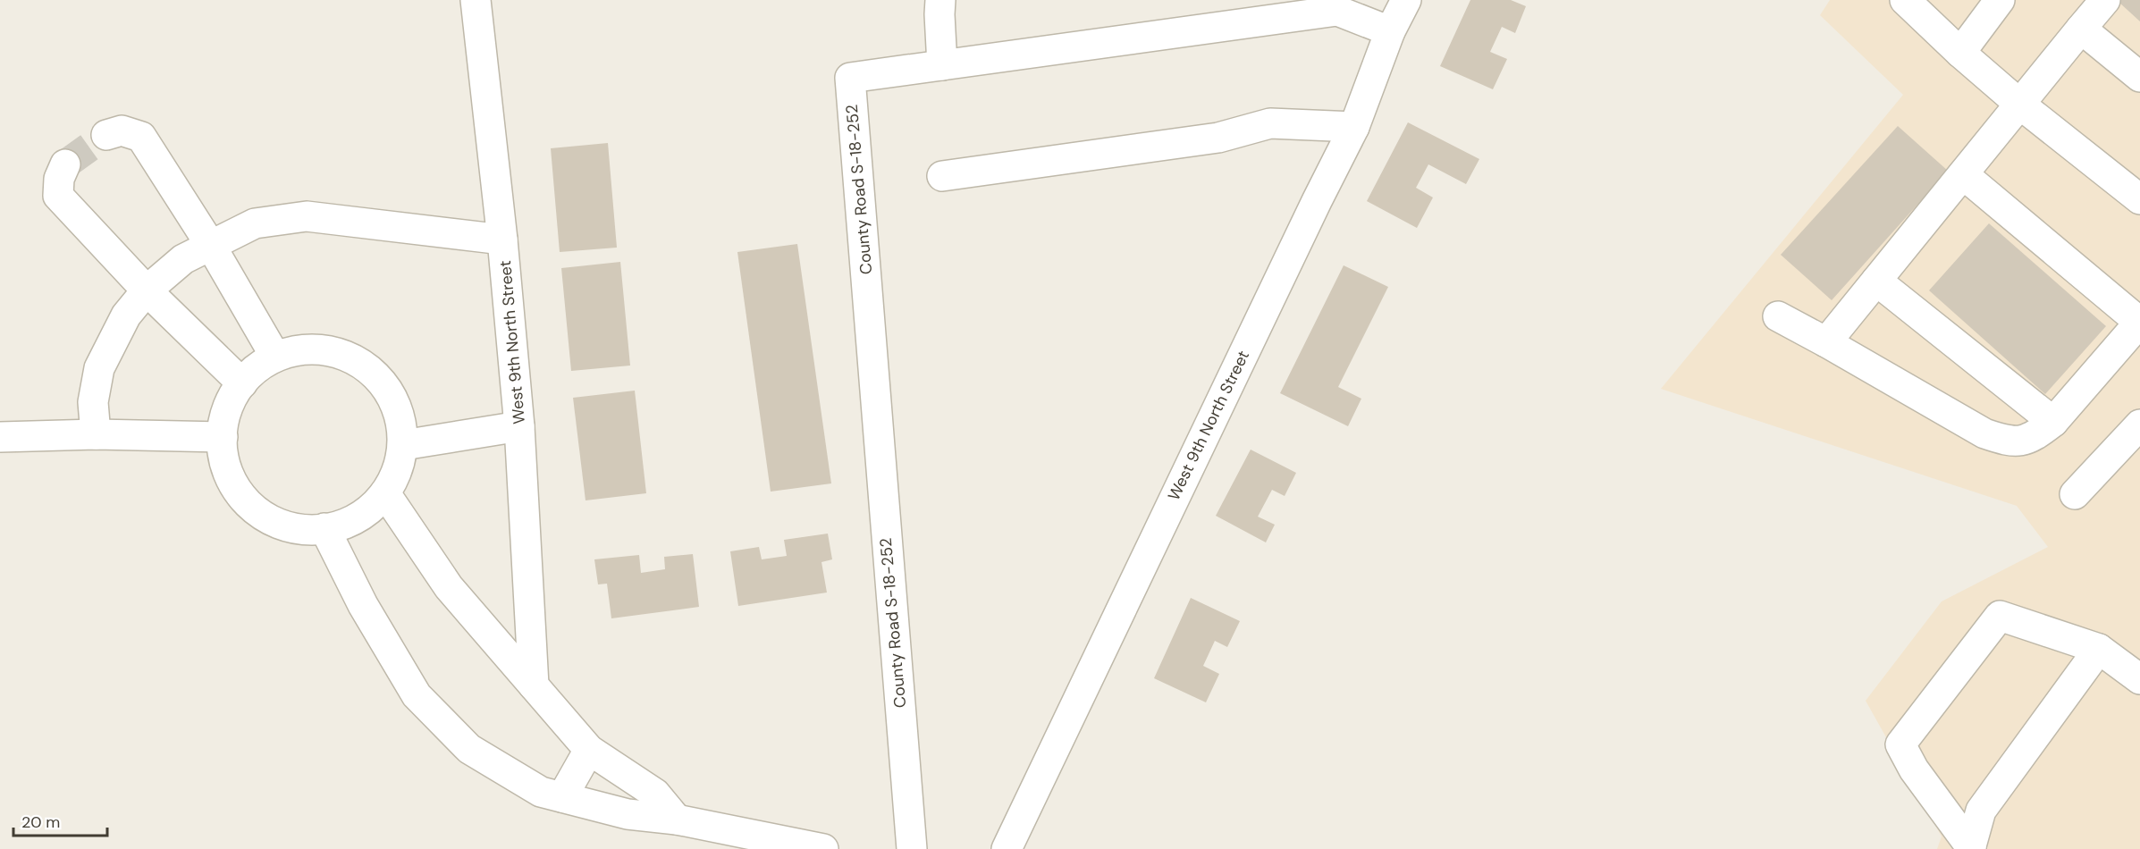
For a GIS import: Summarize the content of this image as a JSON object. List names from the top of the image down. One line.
{"streets":{"street":["County Road S-18-252","West 9th North Street"]},"crossings":[["County Road S-18-252","West 9th North Street"]],"scale_bar":"20 m"}
